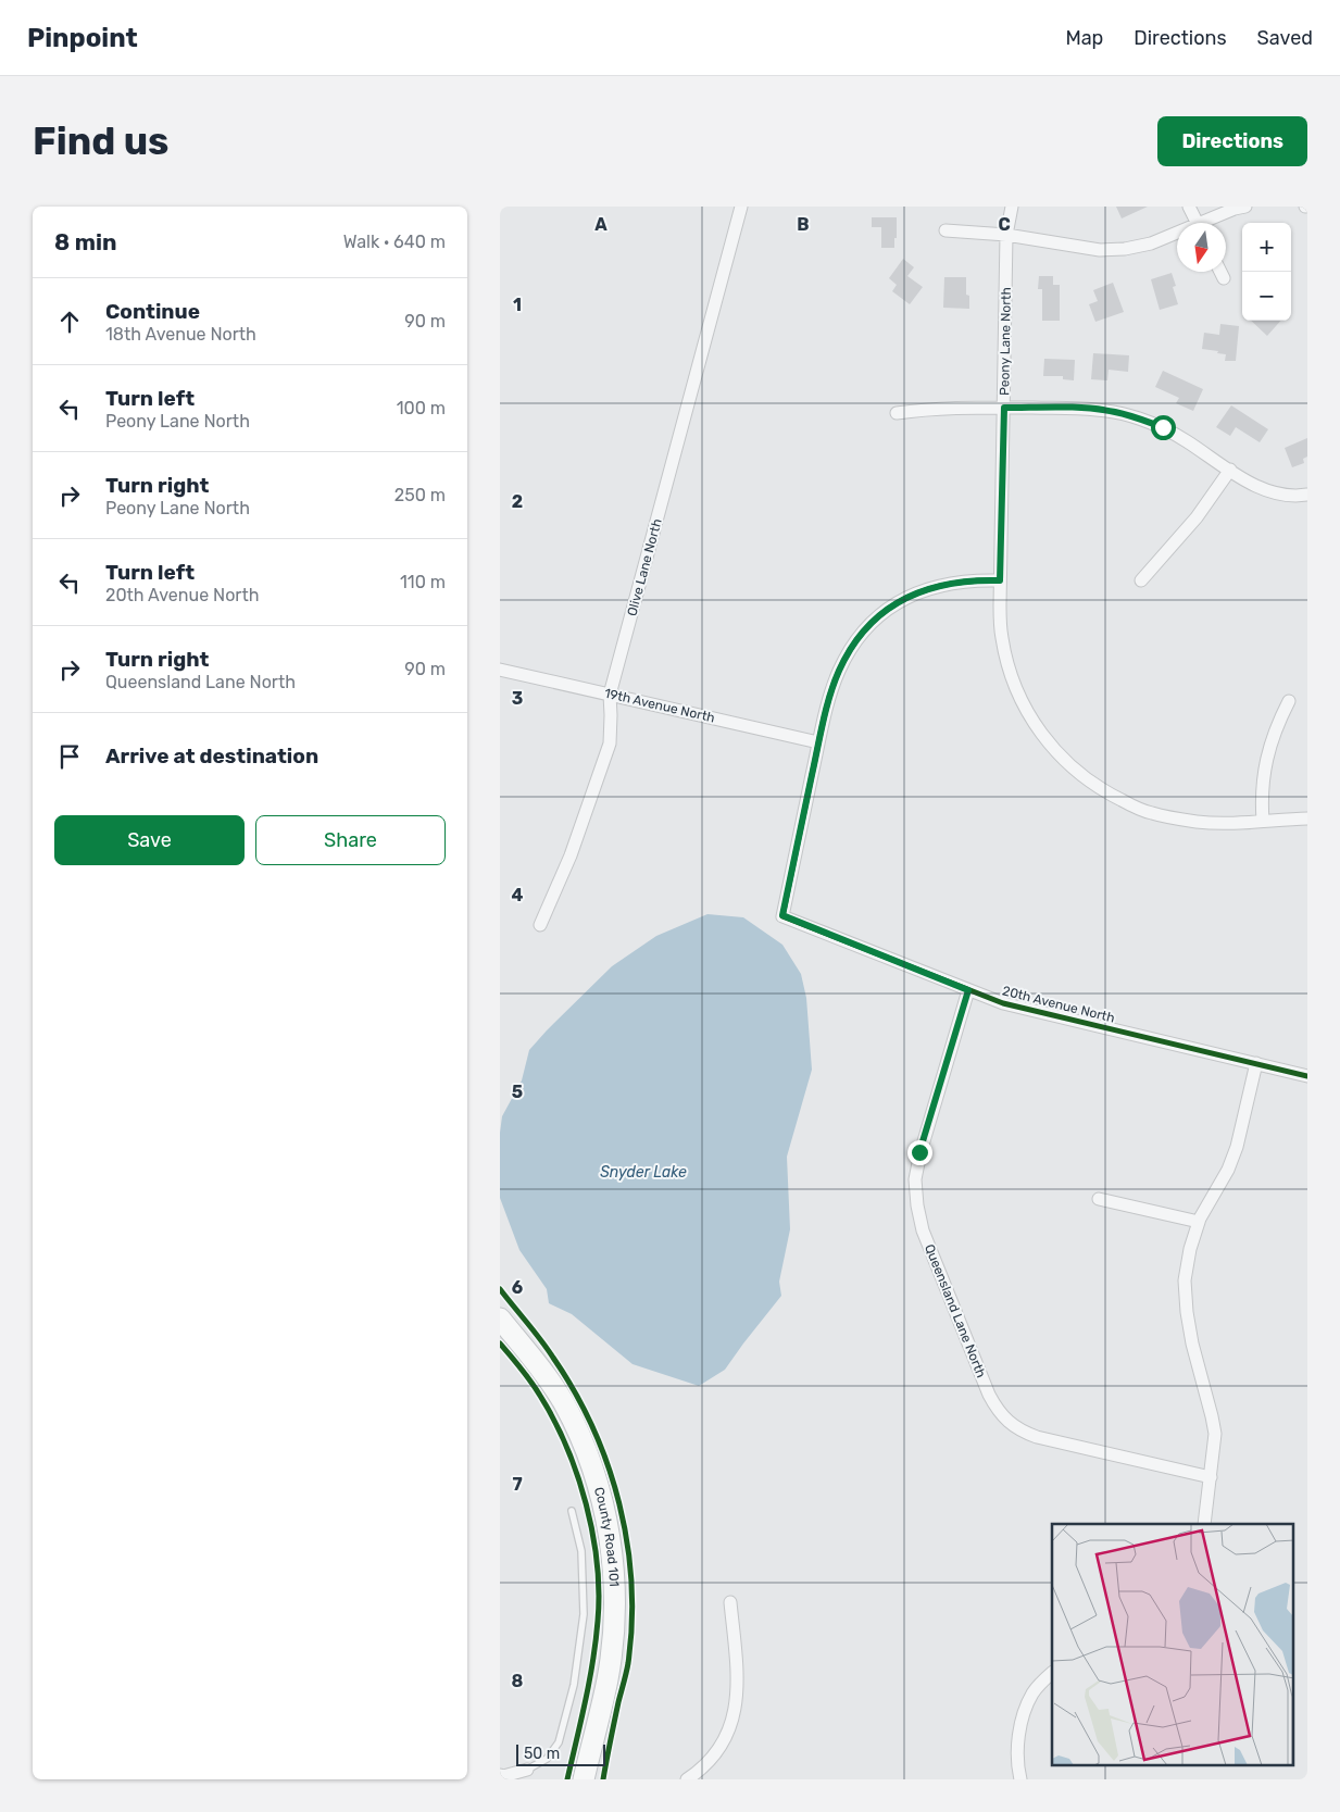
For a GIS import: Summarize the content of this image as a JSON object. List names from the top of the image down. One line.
{"streets":{"main road":["County Road 101"],"street":["Peony Lane North","Olive Lane North","19th Avenue North","20th Avenue North","Queensland Lane North"]},"crossings":[["Olive Lane North","19th Avenue North"],["19th Avenue North","20th Avenue North"],["20th Avenue North","Queensland Lane North"]],"water":["Snyder Lake"],"scale_bar":"50 m","north":"bottom","page":{"header":"Pinpoint","nav":["Map","Directions","Saved"],"buttons":["Directions",["Save","Share"]],"title":"Find us","heading":["8 min","Walk · 640 m"],"map_buttons":["+","−"],"list":[["Continue","18th Avenue North","90 m"],["Turn left","Peony Lane North","100 m"],["Turn right","Peony Lane North","250 m"],["Turn left","20th Avenue North","110 m"],["Turn right","Queensland Lane North","90 m"],"Arrive at destination"],"scale":"50 m"},"grid":{"columns":["A","B","C"],"rows":["1","2","3","4","5","6","7","8"]}}
